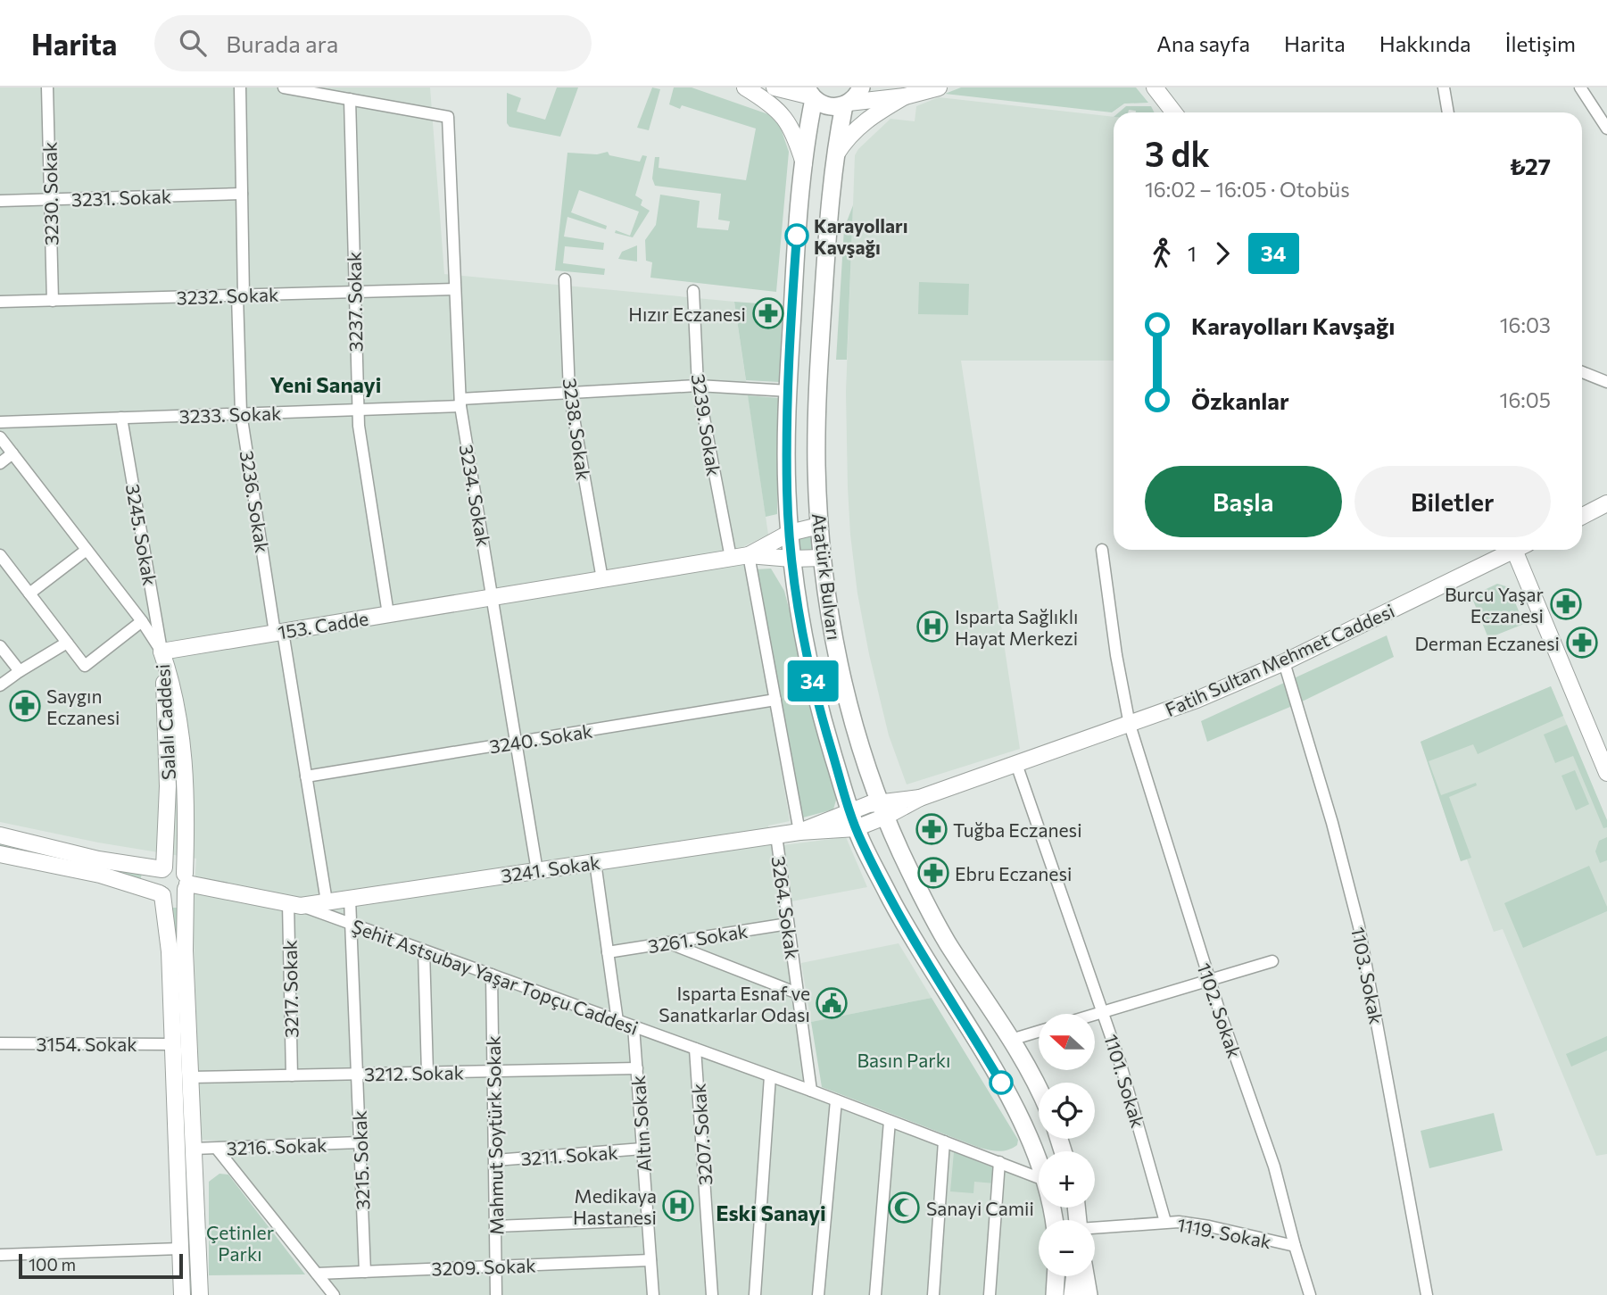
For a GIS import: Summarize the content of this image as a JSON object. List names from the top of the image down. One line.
{"streets":{"main road":["Atatürk Bulvarı"],"street":["3230. Sokak","3231. Sokak","3232. Sokak","3237. Sokak","3233. Sokak","3239. Sokak","3238. Sokak","3234. Sokak","3236. Sokak","3245. Sokak","153. Cadde","Fatih Sultan Mehmet Caddesi","Salalı Caddesi","3240. Sokak","3241. Sokak","3264. Sokak","3261. Sokak","1103. Sokak","Şehit Astsubay Yaşar Topçu Caddesi","3217. Sokak","1102. Sokak","3154. Sokak","3212. Sokak","1101. Sokak","Altın Sokak","3207. Sokak","Mahmut Soytürk Sokak","3216. Sokak","3211. Sokak","3215. Sokak","1119. Sokak","3209. Sokak"]},"crossings":[["3230. Sokak","3231. Sokak"],["3230. Sokak","3232. Sokak"],["3231. Sokak","3236. Sokak"],["3232. Sokak","3237. Sokak"],["3232. Sokak","3234. Sokak"],["3232. Sokak","3236. Sokak"],["3237. Sokak","3233. Sokak"],["3237. Sokak","3234. Sokak"],["3237. Sokak","153. Cadde"],["3233. Sokak","3239. Sokak"],["3233. Sokak","3238. Sokak"],["3233. Sokak","3234. Sokak"],["3233. Sokak","3236. Sokak"],["3233. Sokak","3245. Sokak"],["3233. Sokak","Atatürk Bulvarı"],["3239. Sokak","153. Cadde"],["3238. Sokak","153. Cadde"],["3234. Sokak","153. Cadde"],["3234. Sokak","3240. Sokak"],["3234. Sokak","3241. Sokak"],["3236. Sokak","153. Cadde"],["3236. Sokak","3240. Sokak"],["3236. Sokak","3241. Sokak"],["3245. Sokak","153. Cadde"],["3245. Sokak","Salalı Caddesi"],["Atatürk Bulvarı","Fatih Sultan Mehmet Caddesi"],["Atatürk Bulvarı","3241. Sokak"],["153. Cadde","Salalı Caddesi"],["Fatih Sultan Mehmet Caddesi","3241. Sokak"],["Fatih Sultan Mehmet Caddesi","1103. Sokak"],["Fatih Sultan Mehmet Caddesi","1102. Sokak"],["Fatih Sultan Mehmet Caddesi","1101. Sokak"],["Salalı Caddesi","Şehit Astsubay Yaşar Topçu Caddesi"],["Salalı Caddesi","3212. Sokak"],["Salalı Caddesi","3216. Sokak"],["3241. Sokak","3264. Sokak"],["3241. Sokak","Şehit Astsubay Yaşar Topçu Caddesi"],["3241. Sokak","3217. Sokak"],["3241. Sokak","3215. Sokak"],["3264. Sokak","3261. Sokak"],["3264. Sokak","Şehit Astsubay Yaşar Topçu Caddesi"],["Şehit Astsubay Yaşar Topçu Caddesi","3217. Sokak"],["Şehit Astsubay Yaşar Topçu Caddesi","Altın Sokak"],["Şehit Astsubay Yaşar Topçu Caddesi","3207. Sokak"],["Şehit Astsubay Yaşar Topçu Caddesi","Mahmut Soytürk Sokak"],["Şehit Astsubay Yaşar Topçu Caddesi","3215. Sokak"],["3217. Sokak","3212. Sokak"],["1102. Sokak","1119. Sokak"],["3212. Sokak","Altın Sokak"],["3212. Sokak","Mahmut Soytürk Sokak"],["3212. Sokak","3215. Sokak"],["1101. Sokak","1119. Sokak"],["Altın Sokak","3211. Sokak"],["Altın Sokak","3209. Sokak"],["Mahmut Soytürk Sokak","3211. Sokak"],["Mahmut Soytürk Sokak","3209. Sokak"],["3216. Sokak","3215. Sokak"],["3215. Sokak","3209. Sokak"]],"districts":["Yeni Sanayi","Eski Sanayi"],"parks":["Basın Parkı","Çetinler Parkı"],"places":{"other":["Karayolları Kavşağı"],"pharmacy":["Hızır Eczanesi","Burcu Yaşar Eczanesi","Derman Eczanesi","Saygın Eczanesi","Tuğba Eczanesi","Ebru Eczanesi"],"hospital":["Isparta Sağlıklı Hayat Merkezi","Medikaya Hastanesi"],"public building":["Isparta Esnaf ve Sanatkarlar Odası"],"mosque":["Sanayi Camii"]},"lines":["bus line 34"],"scale_bar":"100 m","north":"left","page":{"header":"Harita","search":"Burada ara","nav":["Ana sayfa","Harita","Hakkında","İletişim"],"on_map":"34","heading":["3 dk","16:02 – 16:05 · Otobüs","₺27"],"legs":["1","34"],"list":[{"name":"Karayolları Kavşağı","value":"16:03"},{"name":"Özkanlar","value":"16:05"}],"buttons":["Başla","Biletler"],"map_buttons":["+","−"],"scale":"100 m"}}
